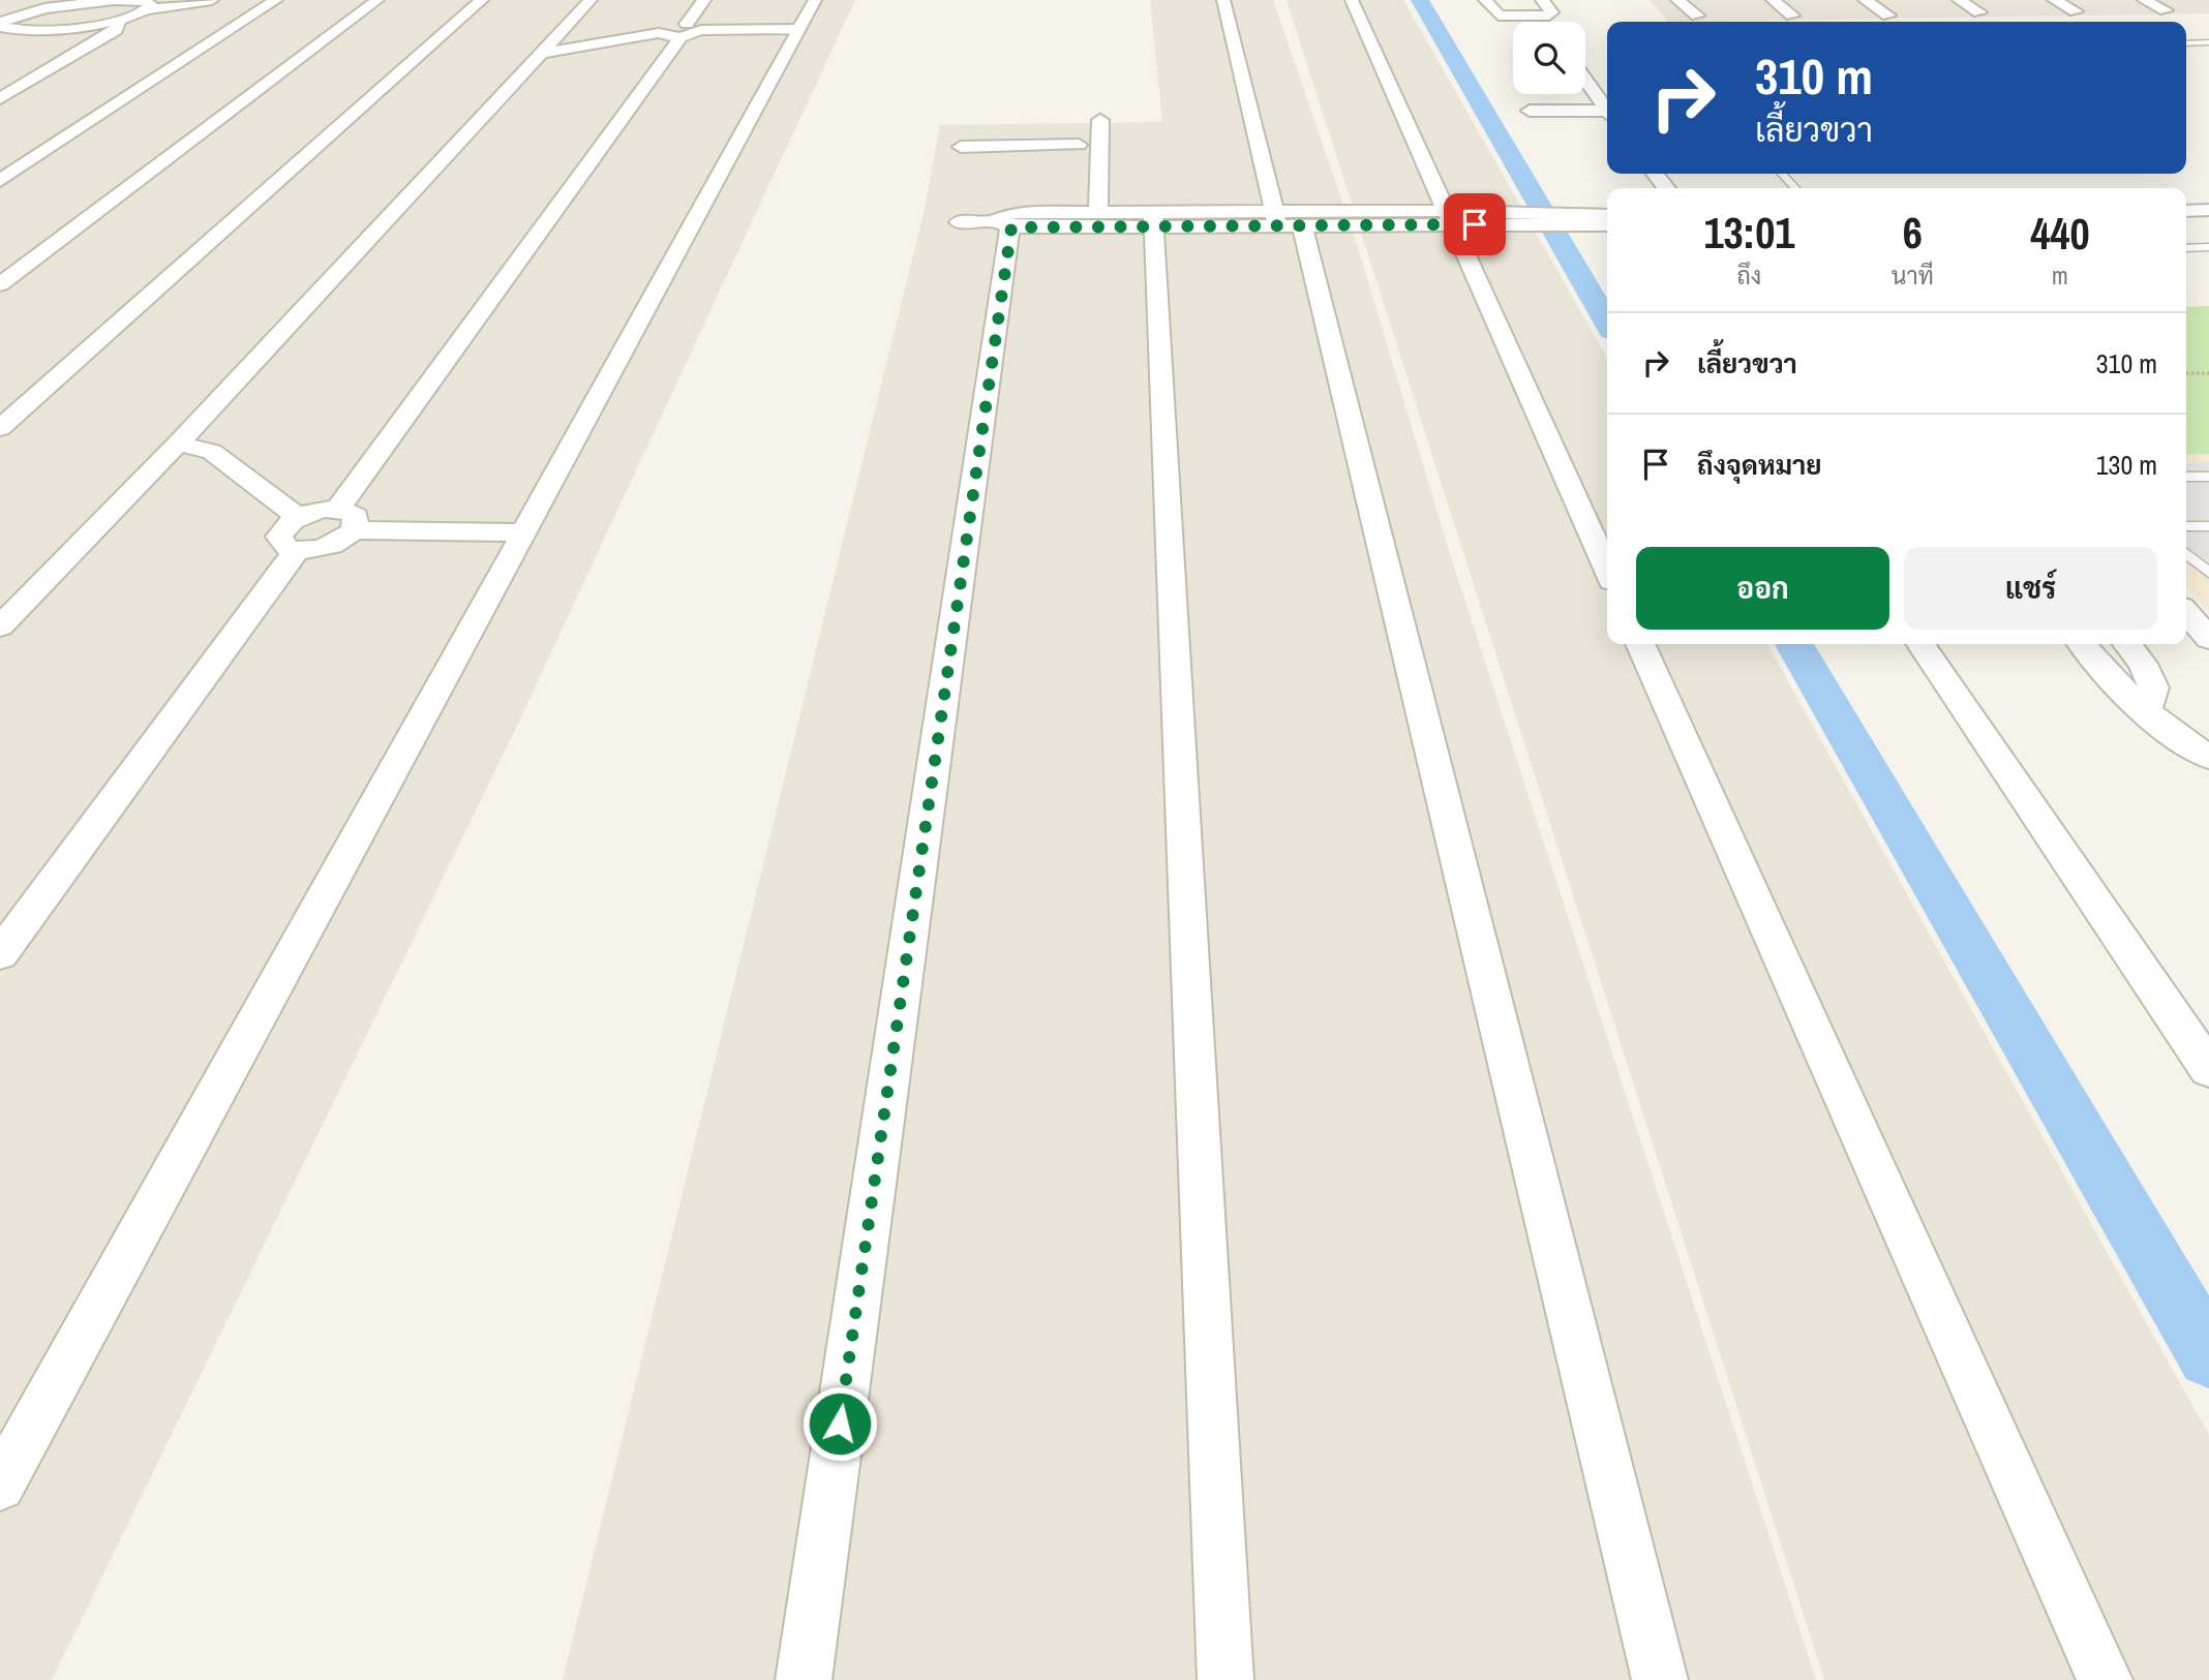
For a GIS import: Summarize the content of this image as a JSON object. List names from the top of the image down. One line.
{"page":{"turn":["310 m","เลี้ยวขวา"],"eta":["13:01","ถึง","6","นาที","440","m"],"list":[{"name":"เลี้ยวขวา","value":"310 m"},{"name":"ถึงจุดหมาย","value":"130 m"}],"buttons":["ออก","แชร์"]}}
